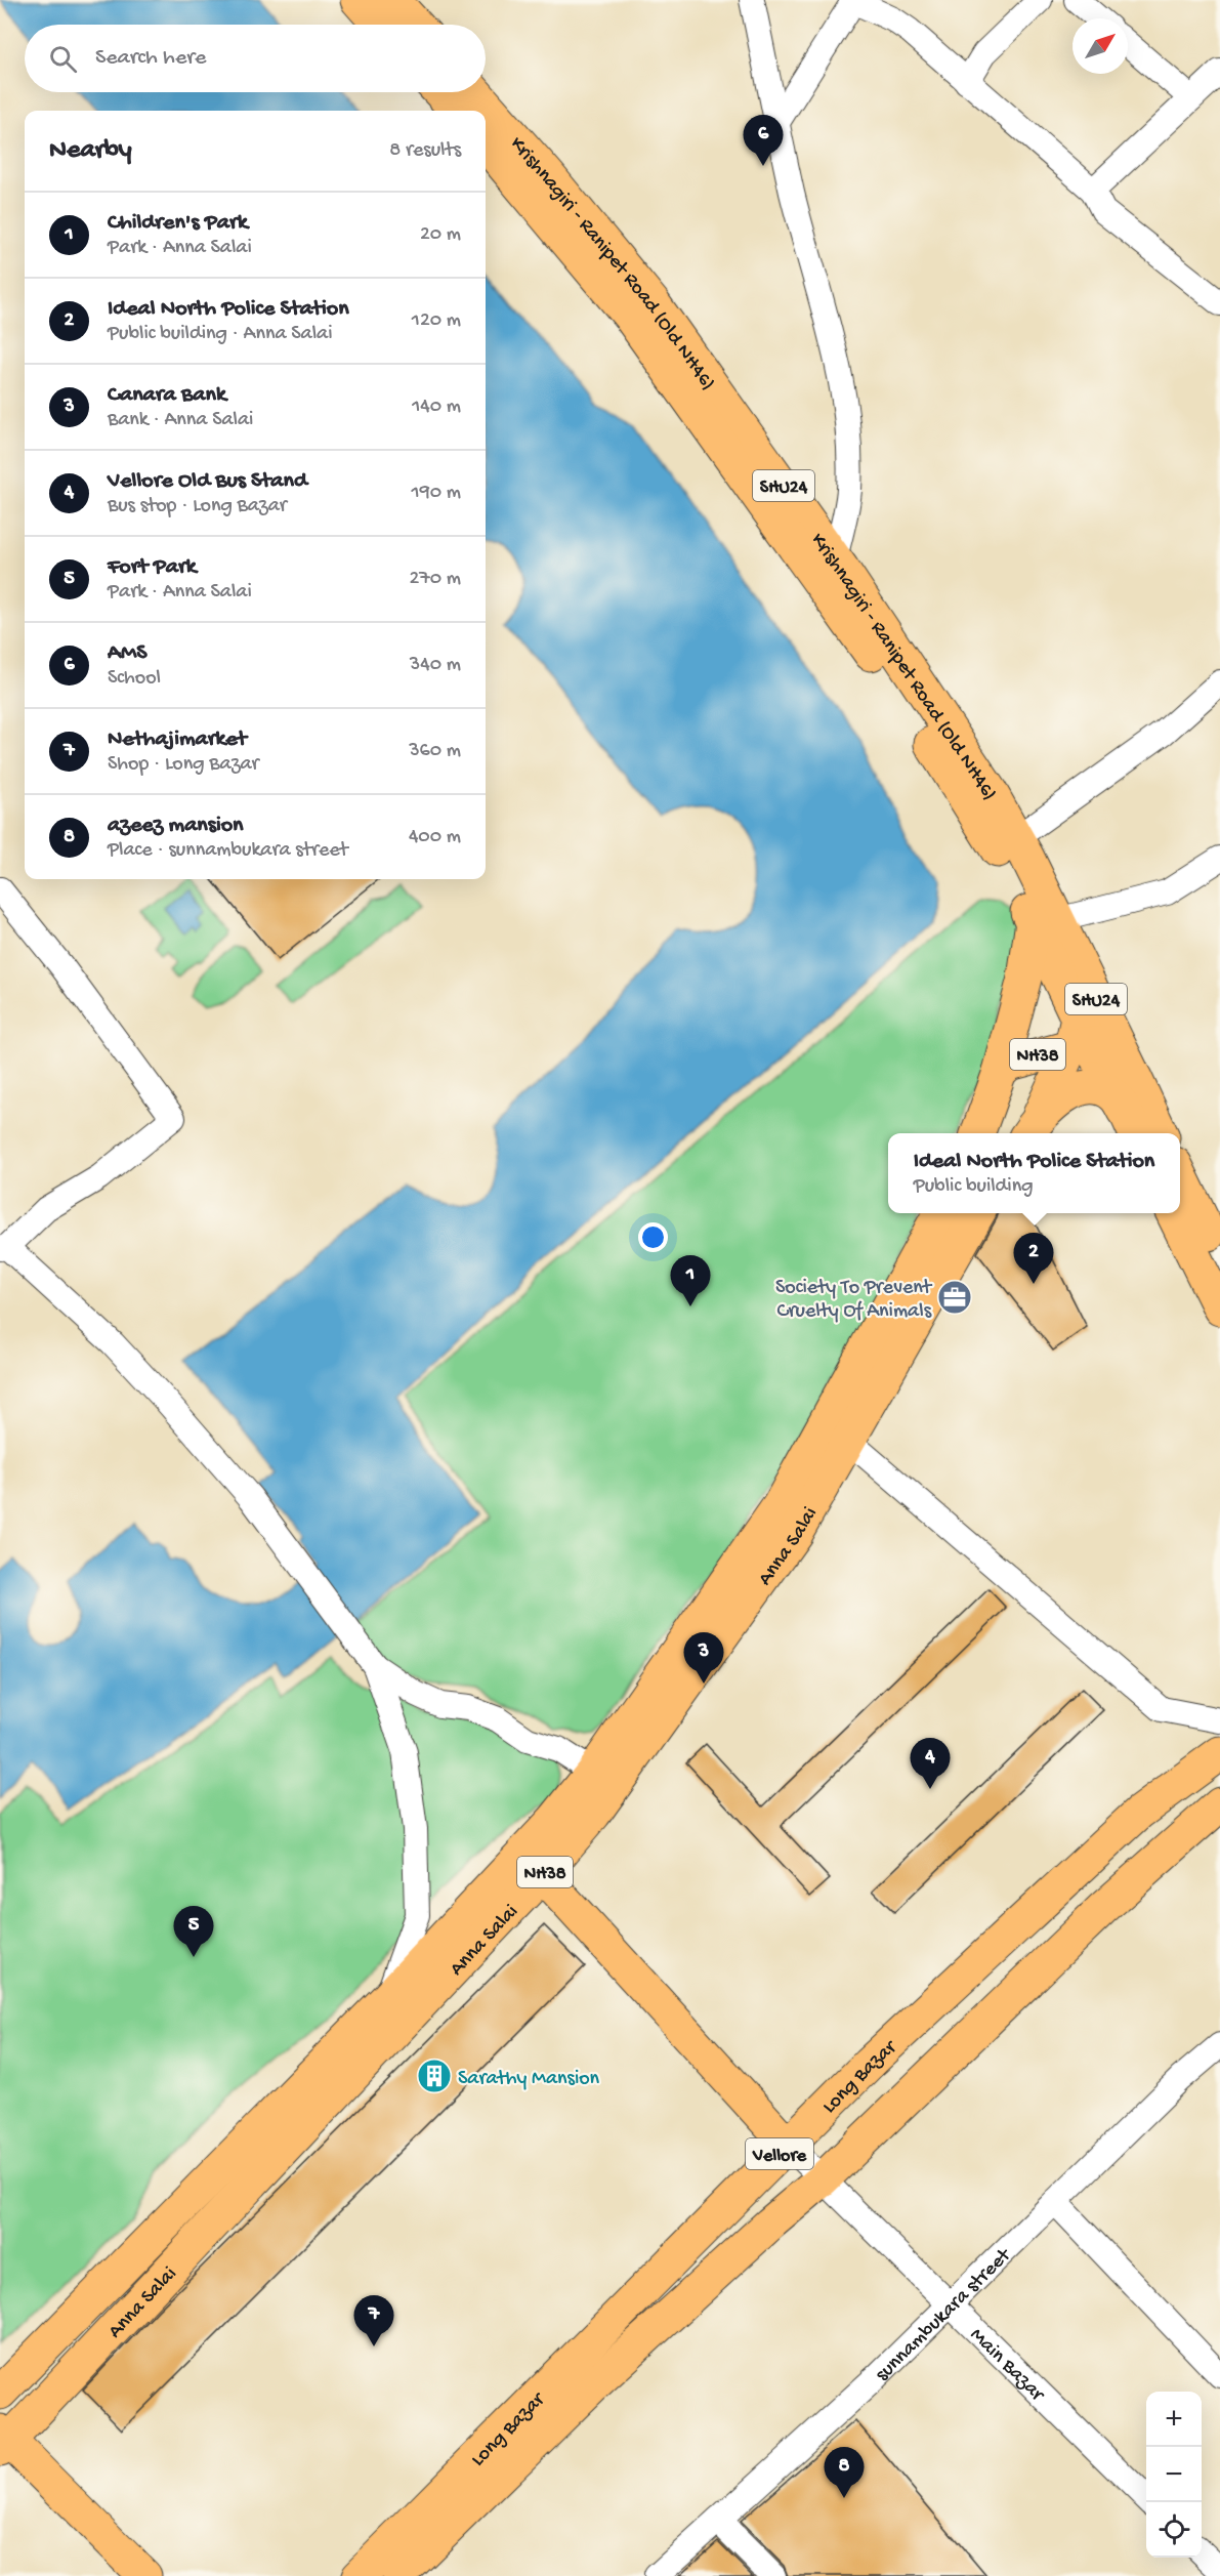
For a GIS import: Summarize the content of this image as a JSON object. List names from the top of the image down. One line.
{"streets":{"main road":["Krishnagiri - Ranipet Road (Old NH46)","SHU24","NH38","Anna Salai","Long Bazar","Vellore"],"street":["sunnambukara street","Main Bazar"]},"crossings":[["Krishnagiri - Ranipet Road (Old NH46)","NH38"],["Long Bazar","Main Bazar"],["sunnambukara street","Main Bazar"]],"places":{"office":["Society To Prevent Cruelty Of Animals"],"building":["Sarathy Mansion"]},"north":"top right","page":{"search":"Search here","heading":["Nearby","8 results"],"pins":["6","2","1","3","4","5","7","8"],"list":[{"mark":"1","name":"Children's Park","note":"Park · Anna Salai","value":"20 m"},{"mark":"2","name":"Ideal North Police Station","note":"Public building · Anna Salai","value":"120 m"},{"mark":"3","name":"Canara Bank","note":"Bank · Anna Salai","value":"140 m"},{"mark":"4","name":"Vellore Old Bus Stand","note":"Bus stop · Long Bazar","value":"190 m"},{"mark":"5","name":"Fort Park","note":"Park · Anna Salai","value":"270 m"},{"mark":"6","name":"AMS","note":"School","value":"340 m"},{"mark":"7","name":"Nethajimarket","note":"Shop · Long Bazar","value":"360 m"},{"mark":"8","name":"azeez mansion","note":"Place · sunnambukara street","value":"400 m"}],"popup":["Ideal North Police Station","Public building"],"map_buttons":["+","−"]}}
